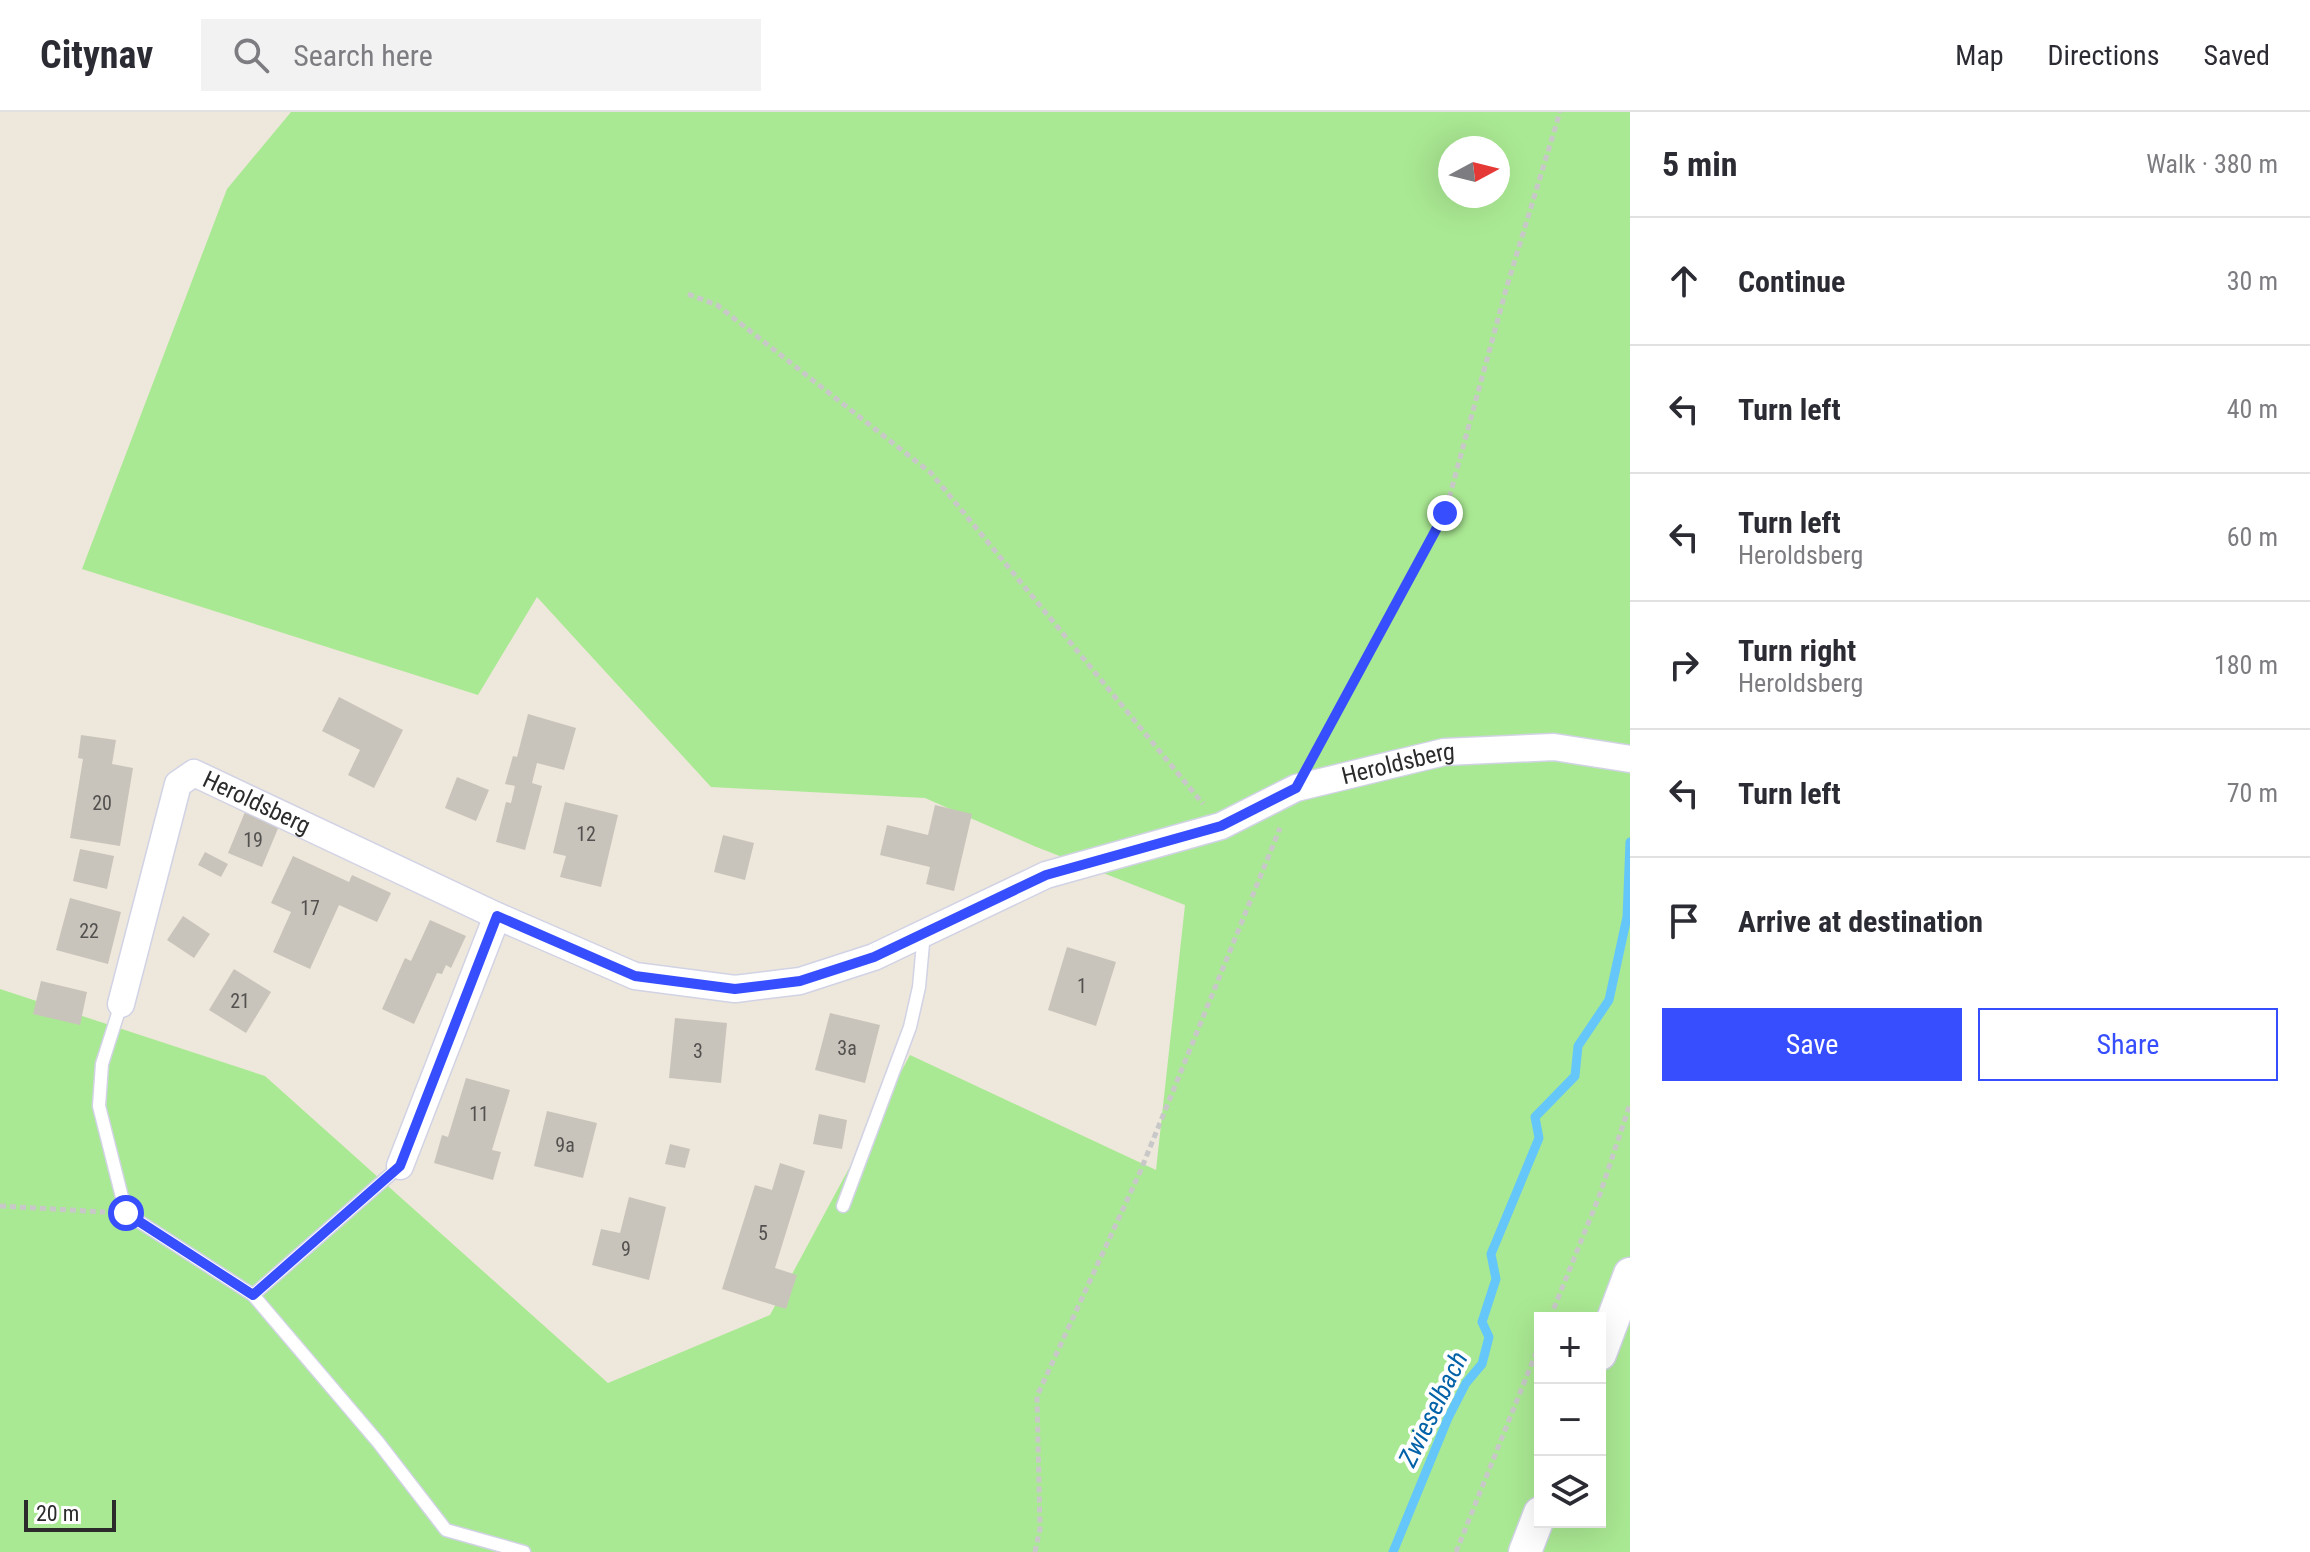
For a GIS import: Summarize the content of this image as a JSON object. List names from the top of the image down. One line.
{"streets":{"street":["Heroldsberg"]},"water":["Zwieselbach"],"house_numbers":["20","12","19","17","22","1","21","3a","3","11","9a","5","9"],"scale_bar":"20 m","north":"right","page":{"header":"Citynav","search":"Search here","nav":["Map","Directions","Saved"],"heading":["5 min","Walk · 380 m"],"list":[["Continue","30 m"],["Turn left","40 m"],["Turn left","Heroldsberg","60 m"],["Turn right","Heroldsberg","180 m"],["Turn left","70 m"],"Arrive at destination"],"buttons":["Save","Share"],"map_buttons":["+","−"],"scale":"20 m"}}
